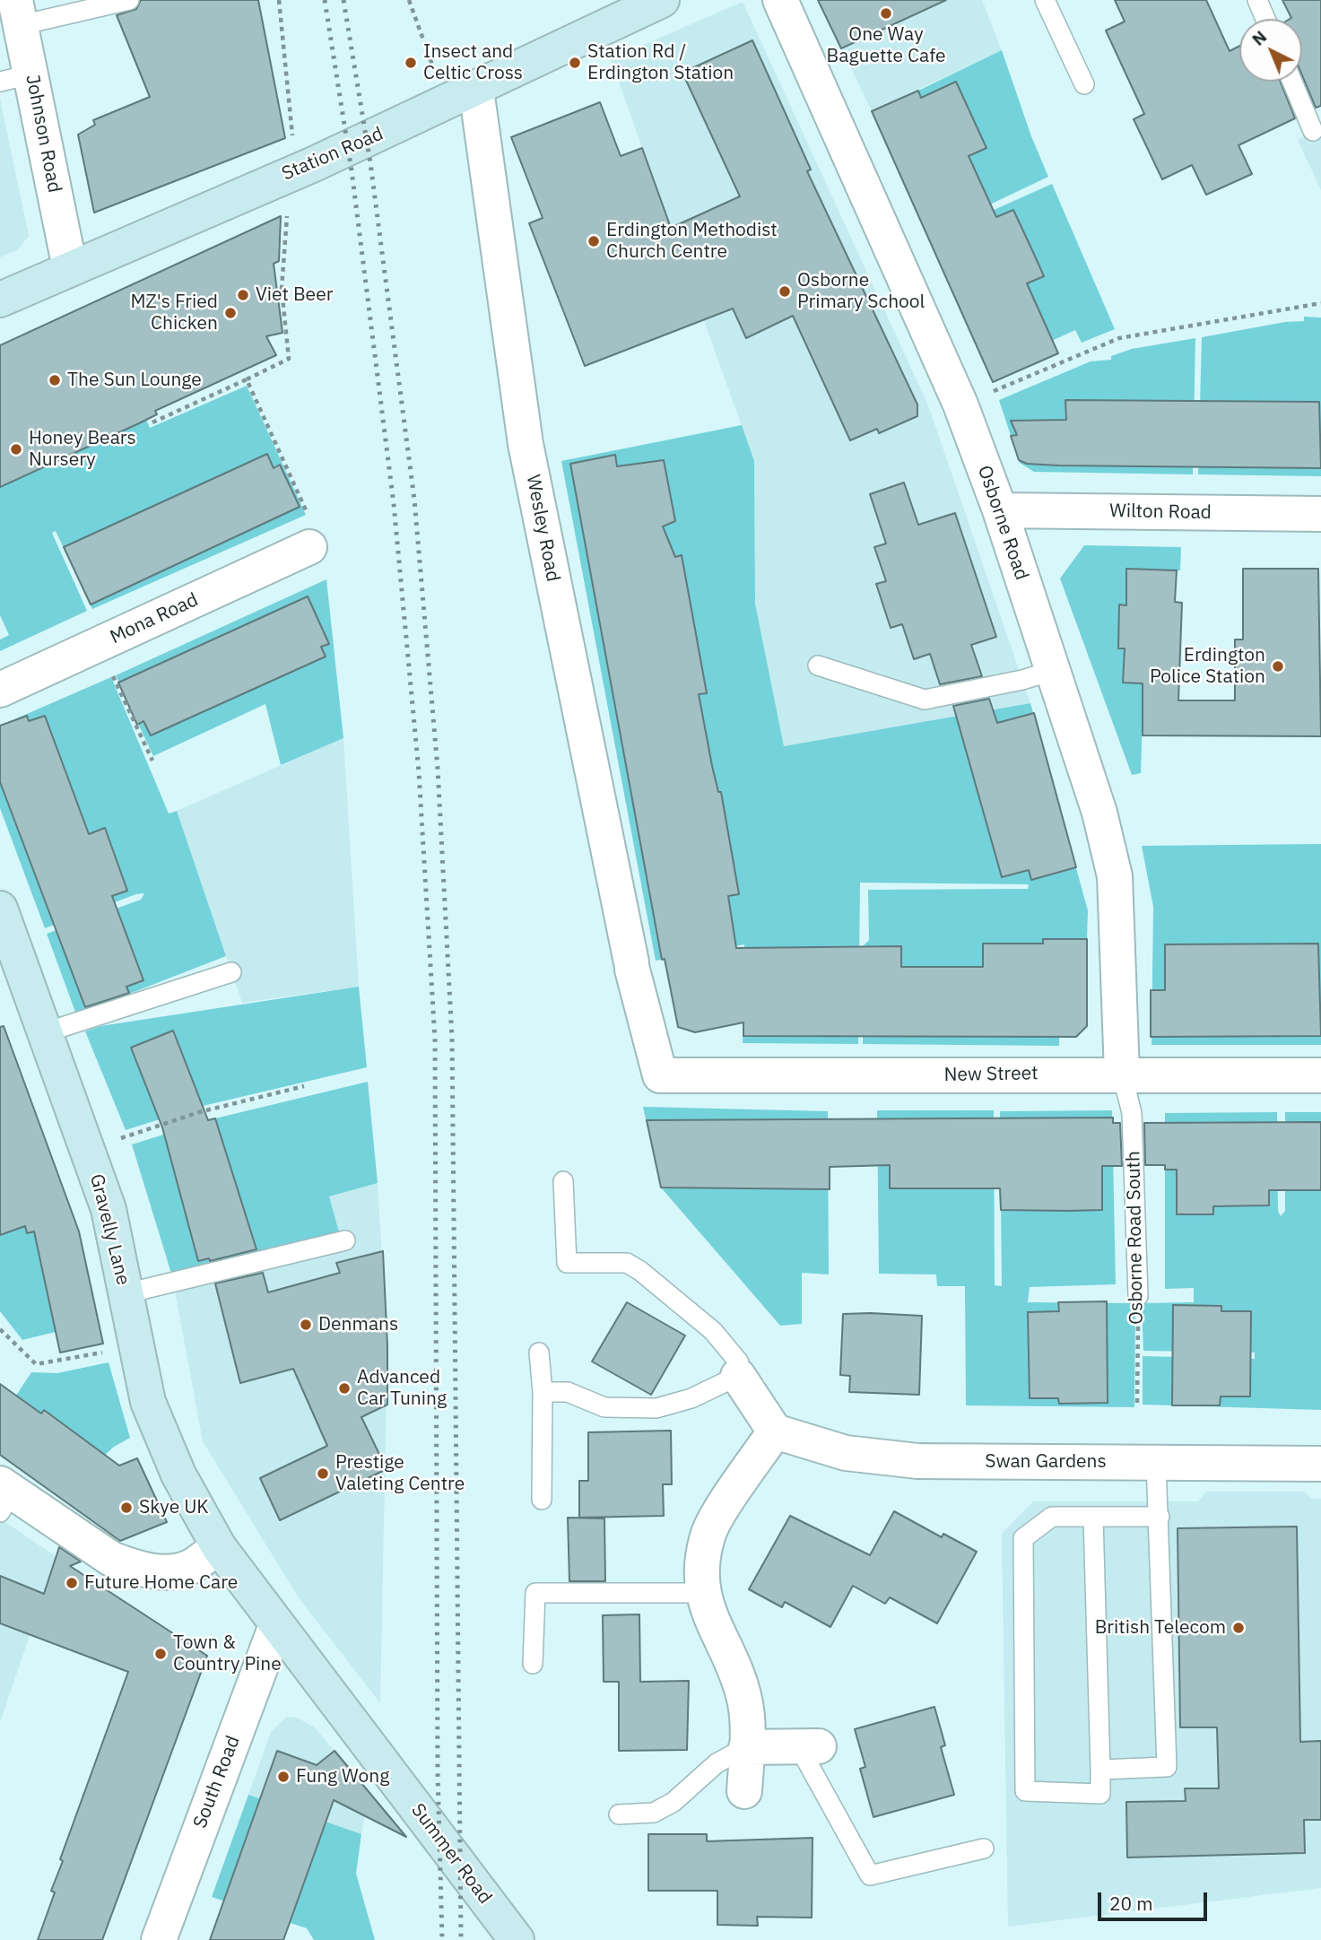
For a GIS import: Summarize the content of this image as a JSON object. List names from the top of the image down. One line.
{"streets":{"main road":["Station Road","Gravelly Lane","Summer Road"],"street":["Johnson Road","Wilton Road","Osborne Road","Wesley Road","Mona Road","New Street","Swan Gardens","South Road"],"lane":["Osborne Road South"]},"crossings":[["Johnson Road","Station Road"],["Station Road","Wesley Road"],["Wilton Road","Osborne Road"],["Osborne Road","New Street"],["Osborne Road","Osborne Road South"],["Wesley Road","New Street"],["New Street","Osborne Road South"],["Gravelly Lane","Summer Road"],["South Road","Summer Road"]],"places":["One Way Baguette Cafe","Insect and Celtic Cross","Station Rd / Erdington Station","Erdington Methodist Church Centre","Osborne Primary School","Viet Beer","MZ's Fried Chicken","The Sun Lounge","Honey Bears Nursery","Erdington Police Station","Denmans","Advanced Car Tuning","Prestige Valeting Centre","Skye UK","Future Home Care","British Telecom","Town & Country Pine","Fung Wong"],"scale_bar":"20 m","north":"top left"}
